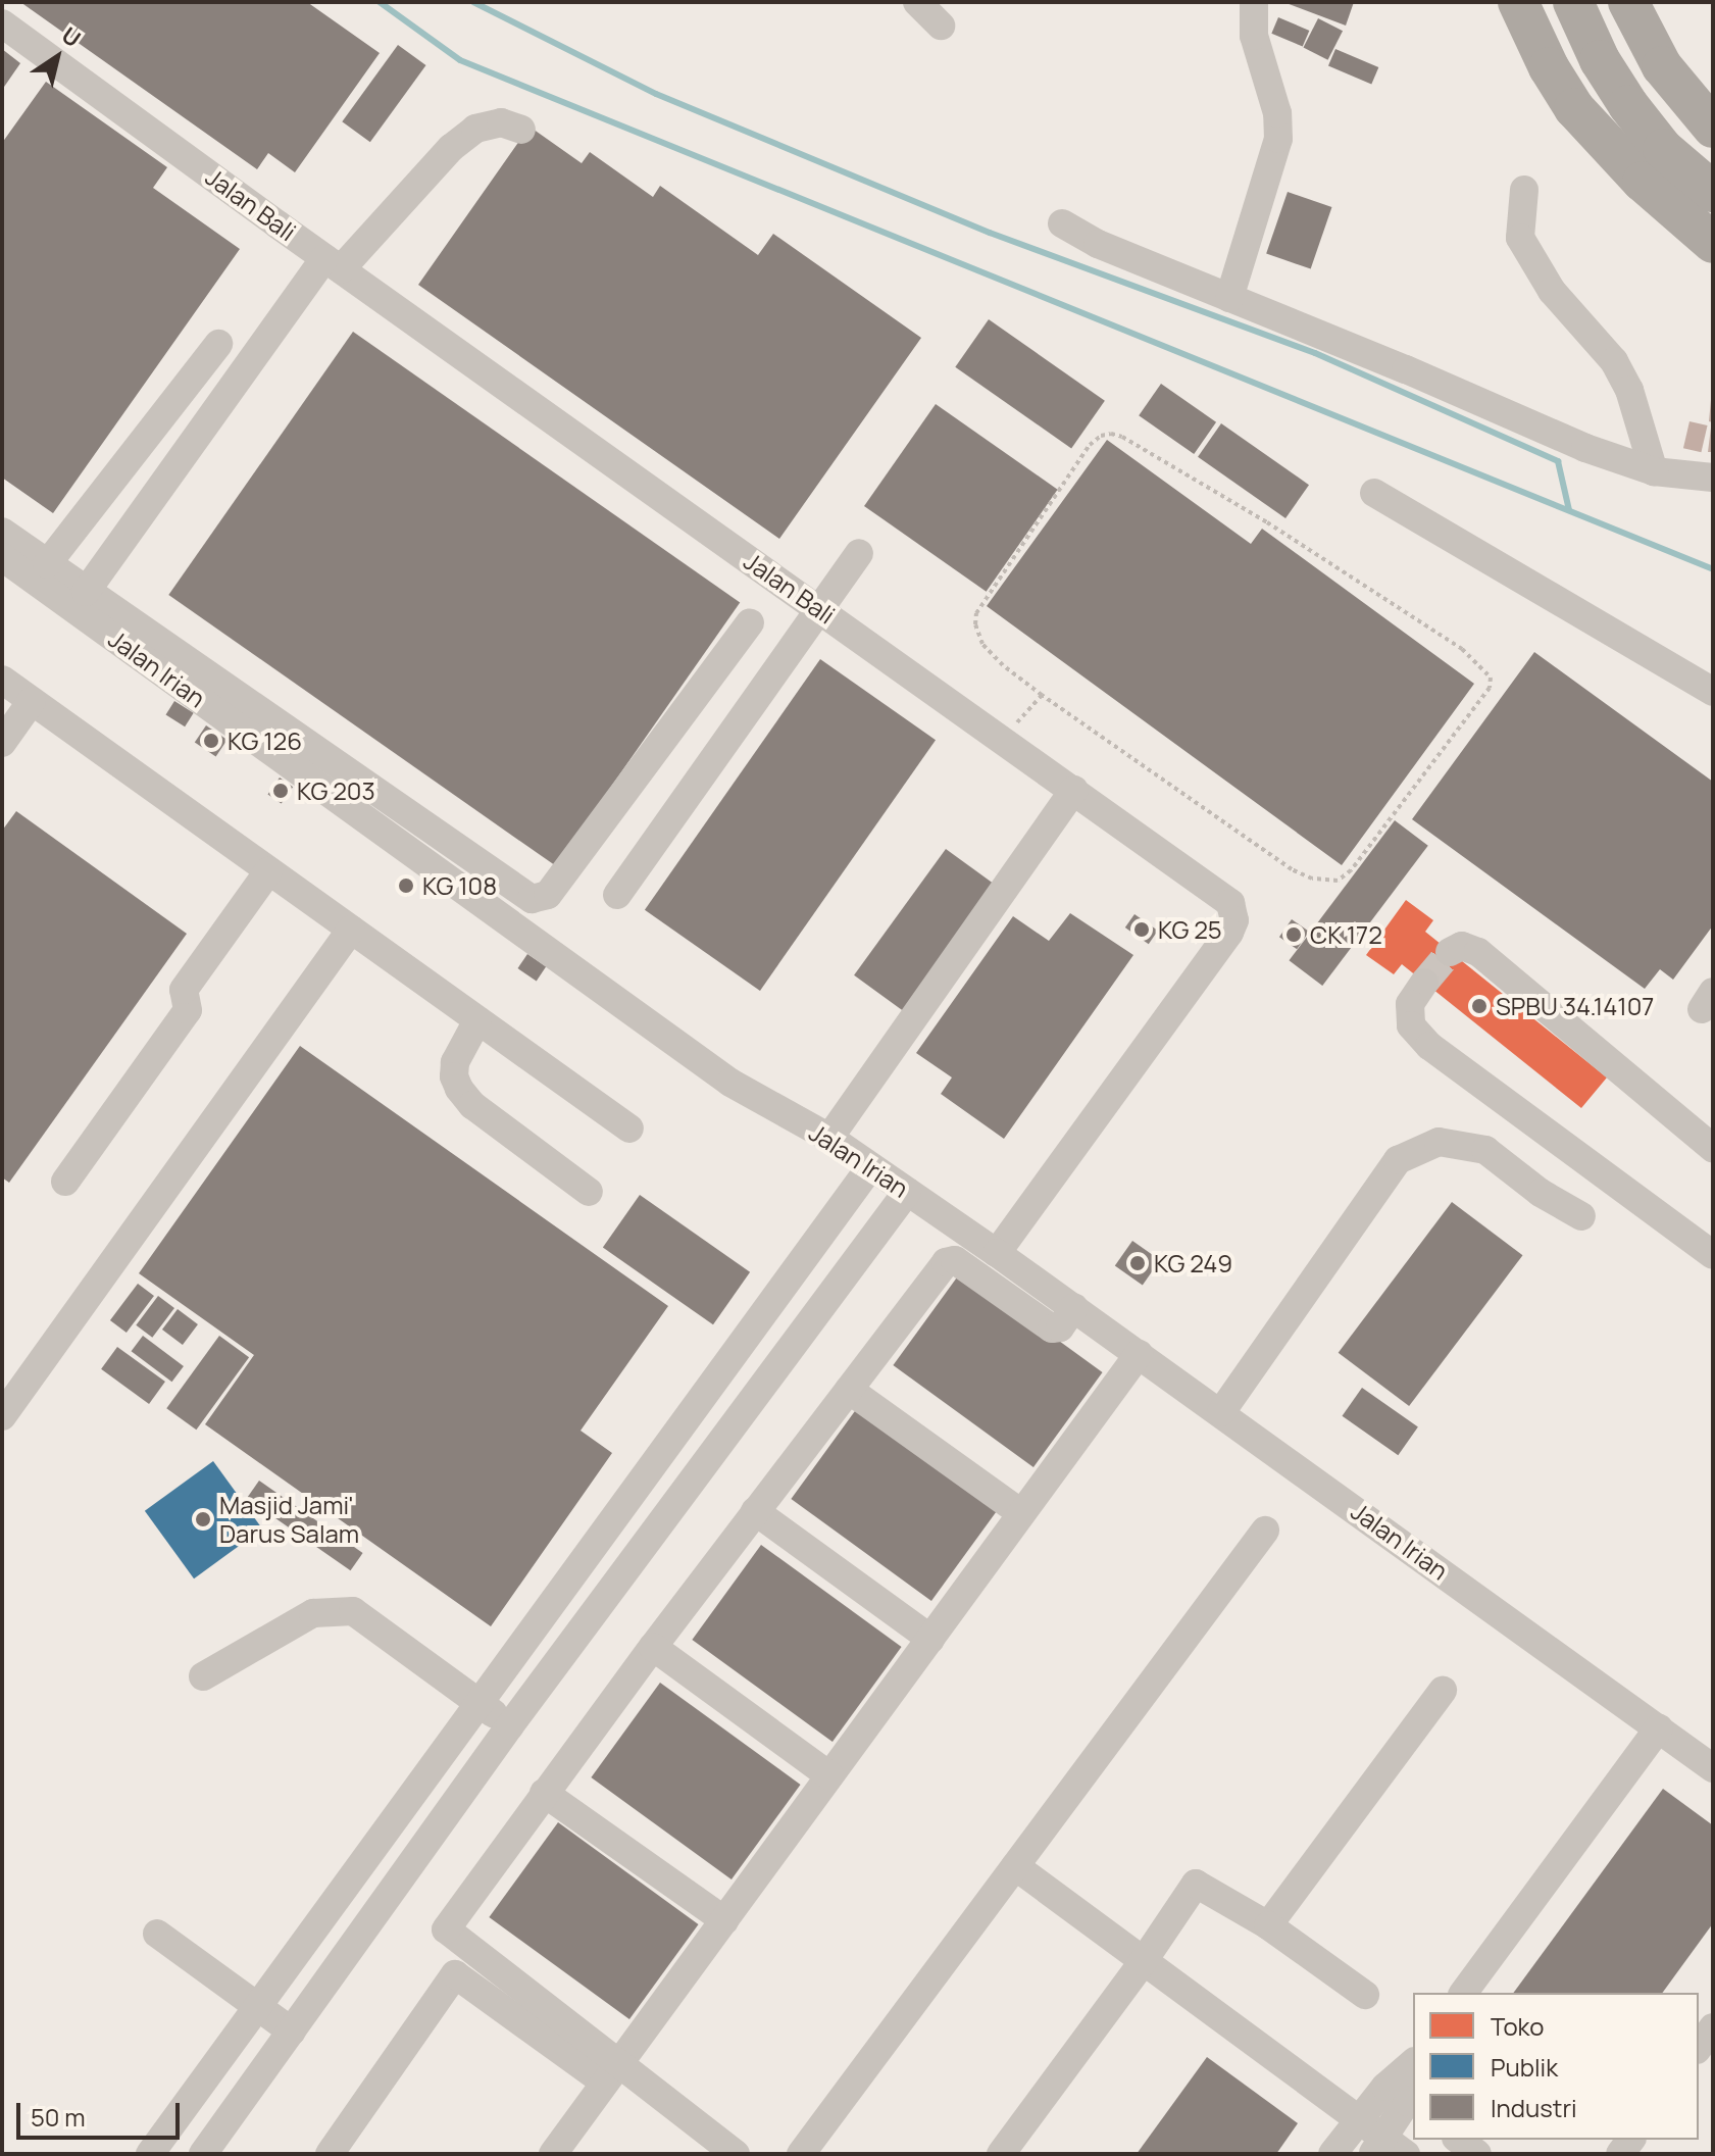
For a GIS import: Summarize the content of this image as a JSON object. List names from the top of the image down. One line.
{"streets":{"lane":["Jalan Bali","Jalan Irian"]},"crossings":[["Jalan Bali","Jalan Irian"]],"places":["KG 126","KG 203","KG 108","KG 25","CK 172","SPBU 34.14107","KG 249","Masjid Jami' Darus Salam"],"legend":["Toko","Publik","Industri"],"scale_bar":"50 m","north":"top right"}
